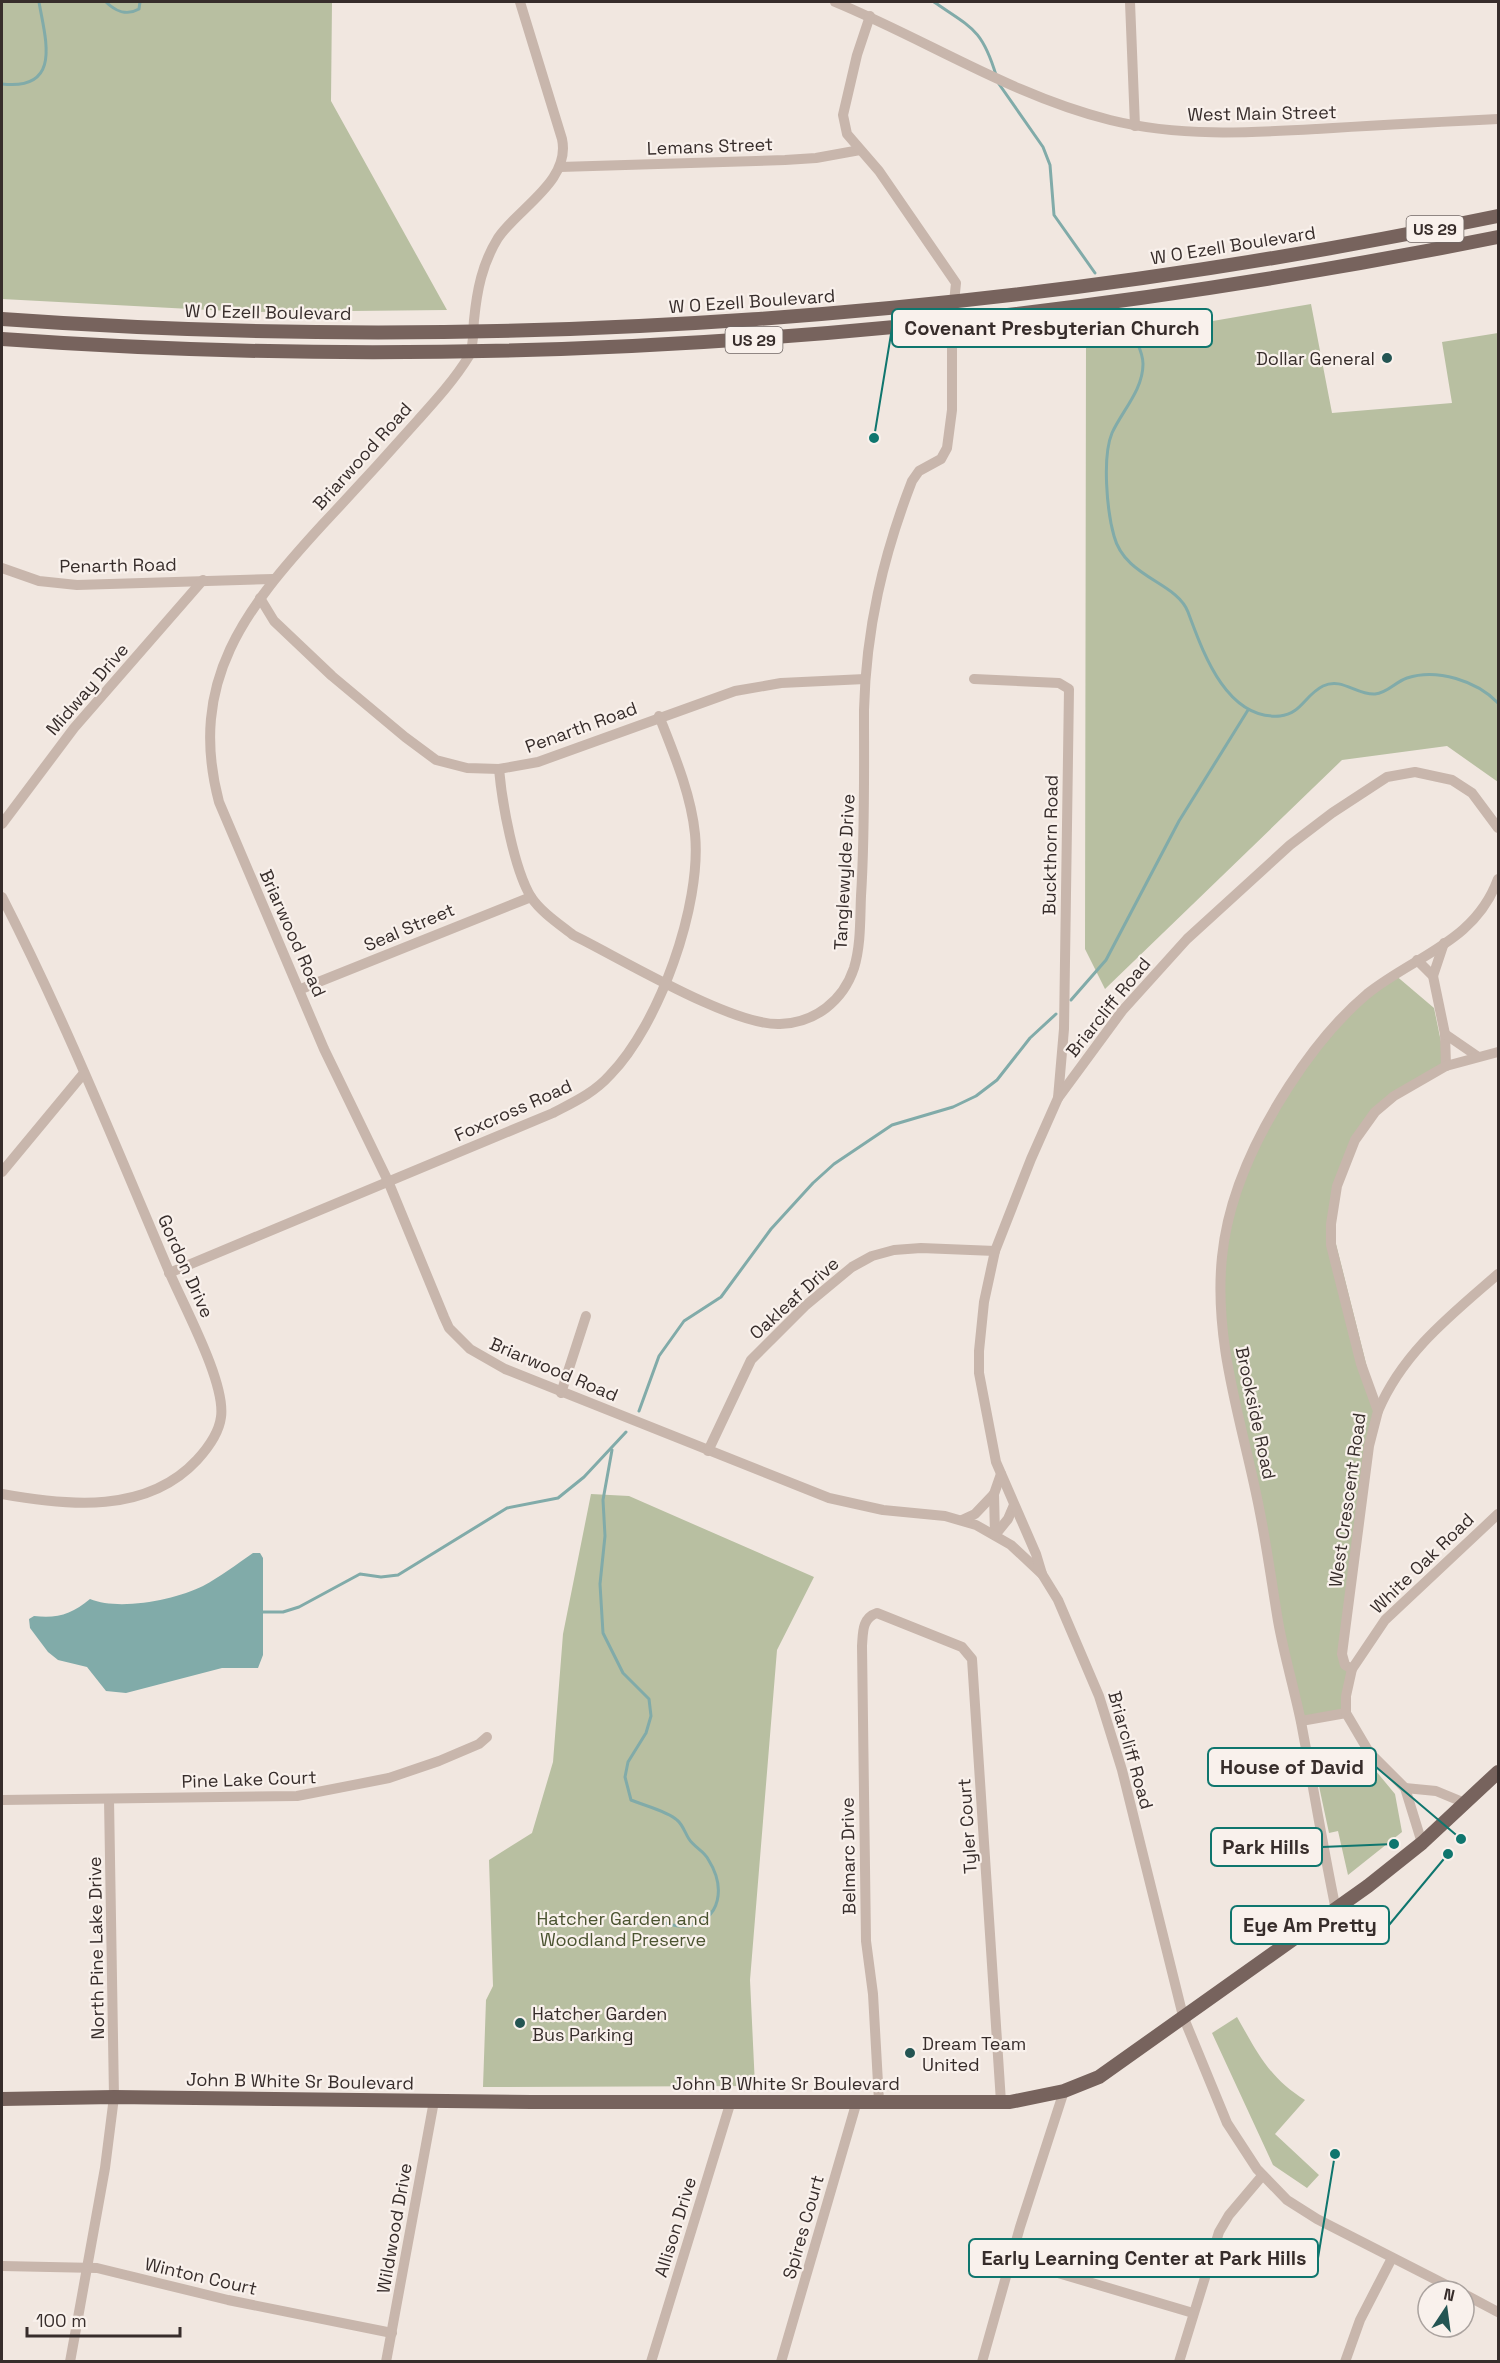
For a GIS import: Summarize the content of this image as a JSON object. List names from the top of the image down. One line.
{"streets":{"main road":["US 29","W O Ezell Boulevard","John B White Sr Boulevard"],"street":["West Main Street","Lemans Street","Briarwood Road","Penarth Road","Midway Drive","Buckthorn Road","Tanglewylde Drive","Seal Street","Briarcliff Road","Foxcross Road","Gordon Drive","Oakleaf Drive","Brookside Road","West Crescent Road","White Oak Road","Pine Lake Court","Tyler Court","Belmarc Drive","North Pine Lake Drive","Allison Drive","Spires Court","Wildwood Drive","Winton Court"]},"crossings":[["West Main Street","Tanglewylde Drive"],["Lemans Street","Briarwood Road"],["Lemans Street","Tanglewylde Drive"],["US 29","Briarwood Road"],["US 29","Tanglewylde Drive"],["W O Ezell Boulevard","Briarwood Road"],["W O Ezell Boulevard","Tanglewylde Drive"],["Briarwood Road","Penarth Road"],["Briarwood Road","Seal Street"],["Briarwood Road","Briarcliff Road"],["Briarwood Road","Foxcross Road"],["Briarwood Road","Oakleaf Drive"],["Penarth Road","Midway Drive"],["Penarth Road","Tanglewylde Drive"],["Penarth Road","Foxcross Road"],["Buckthorn Road","Briarcliff Road"],["Tanglewylde Drive","Seal Street"],["Tanglewylde Drive","Foxcross Road"],["Briarcliff Road","Oakleaf Drive"],["Briarcliff Road","John B White Sr Boulevard"],["Foxcross Road","Gordon Drive"],["Brookside Road","John B White Sr Boulevard"],["West Crescent Road","White Oak Road"],["Pine Lake Court","North Pine Lake Drive"],["Tyler Court","Belmarc Drive"],["Tyler Court","John B White Sr Boulevard"],["Belmarc Drive","John B White Sr Boulevard"],["North Pine Lake Drive","John B White Sr Boulevard"],["North Pine Lake Drive","Winton Court"],["John B White Sr Boulevard","Allison Drive"],["John B White Sr Boulevard","Spires Court"],["John B White Sr Boulevard","Wildwood Drive"],["Wildwood Drive","Winton Court"]],"parks":["Hatcher Garden and Woodland Preserve"],"places":["Dollar General","Covenant Presbyterian Church","House of David","Park Hills","Eye Am Pretty","Hatcher Garden Bus Parking","Dream Team United","Early Learning Center at Park Hills"],"scale_bar":"100 m","north":"top"}
